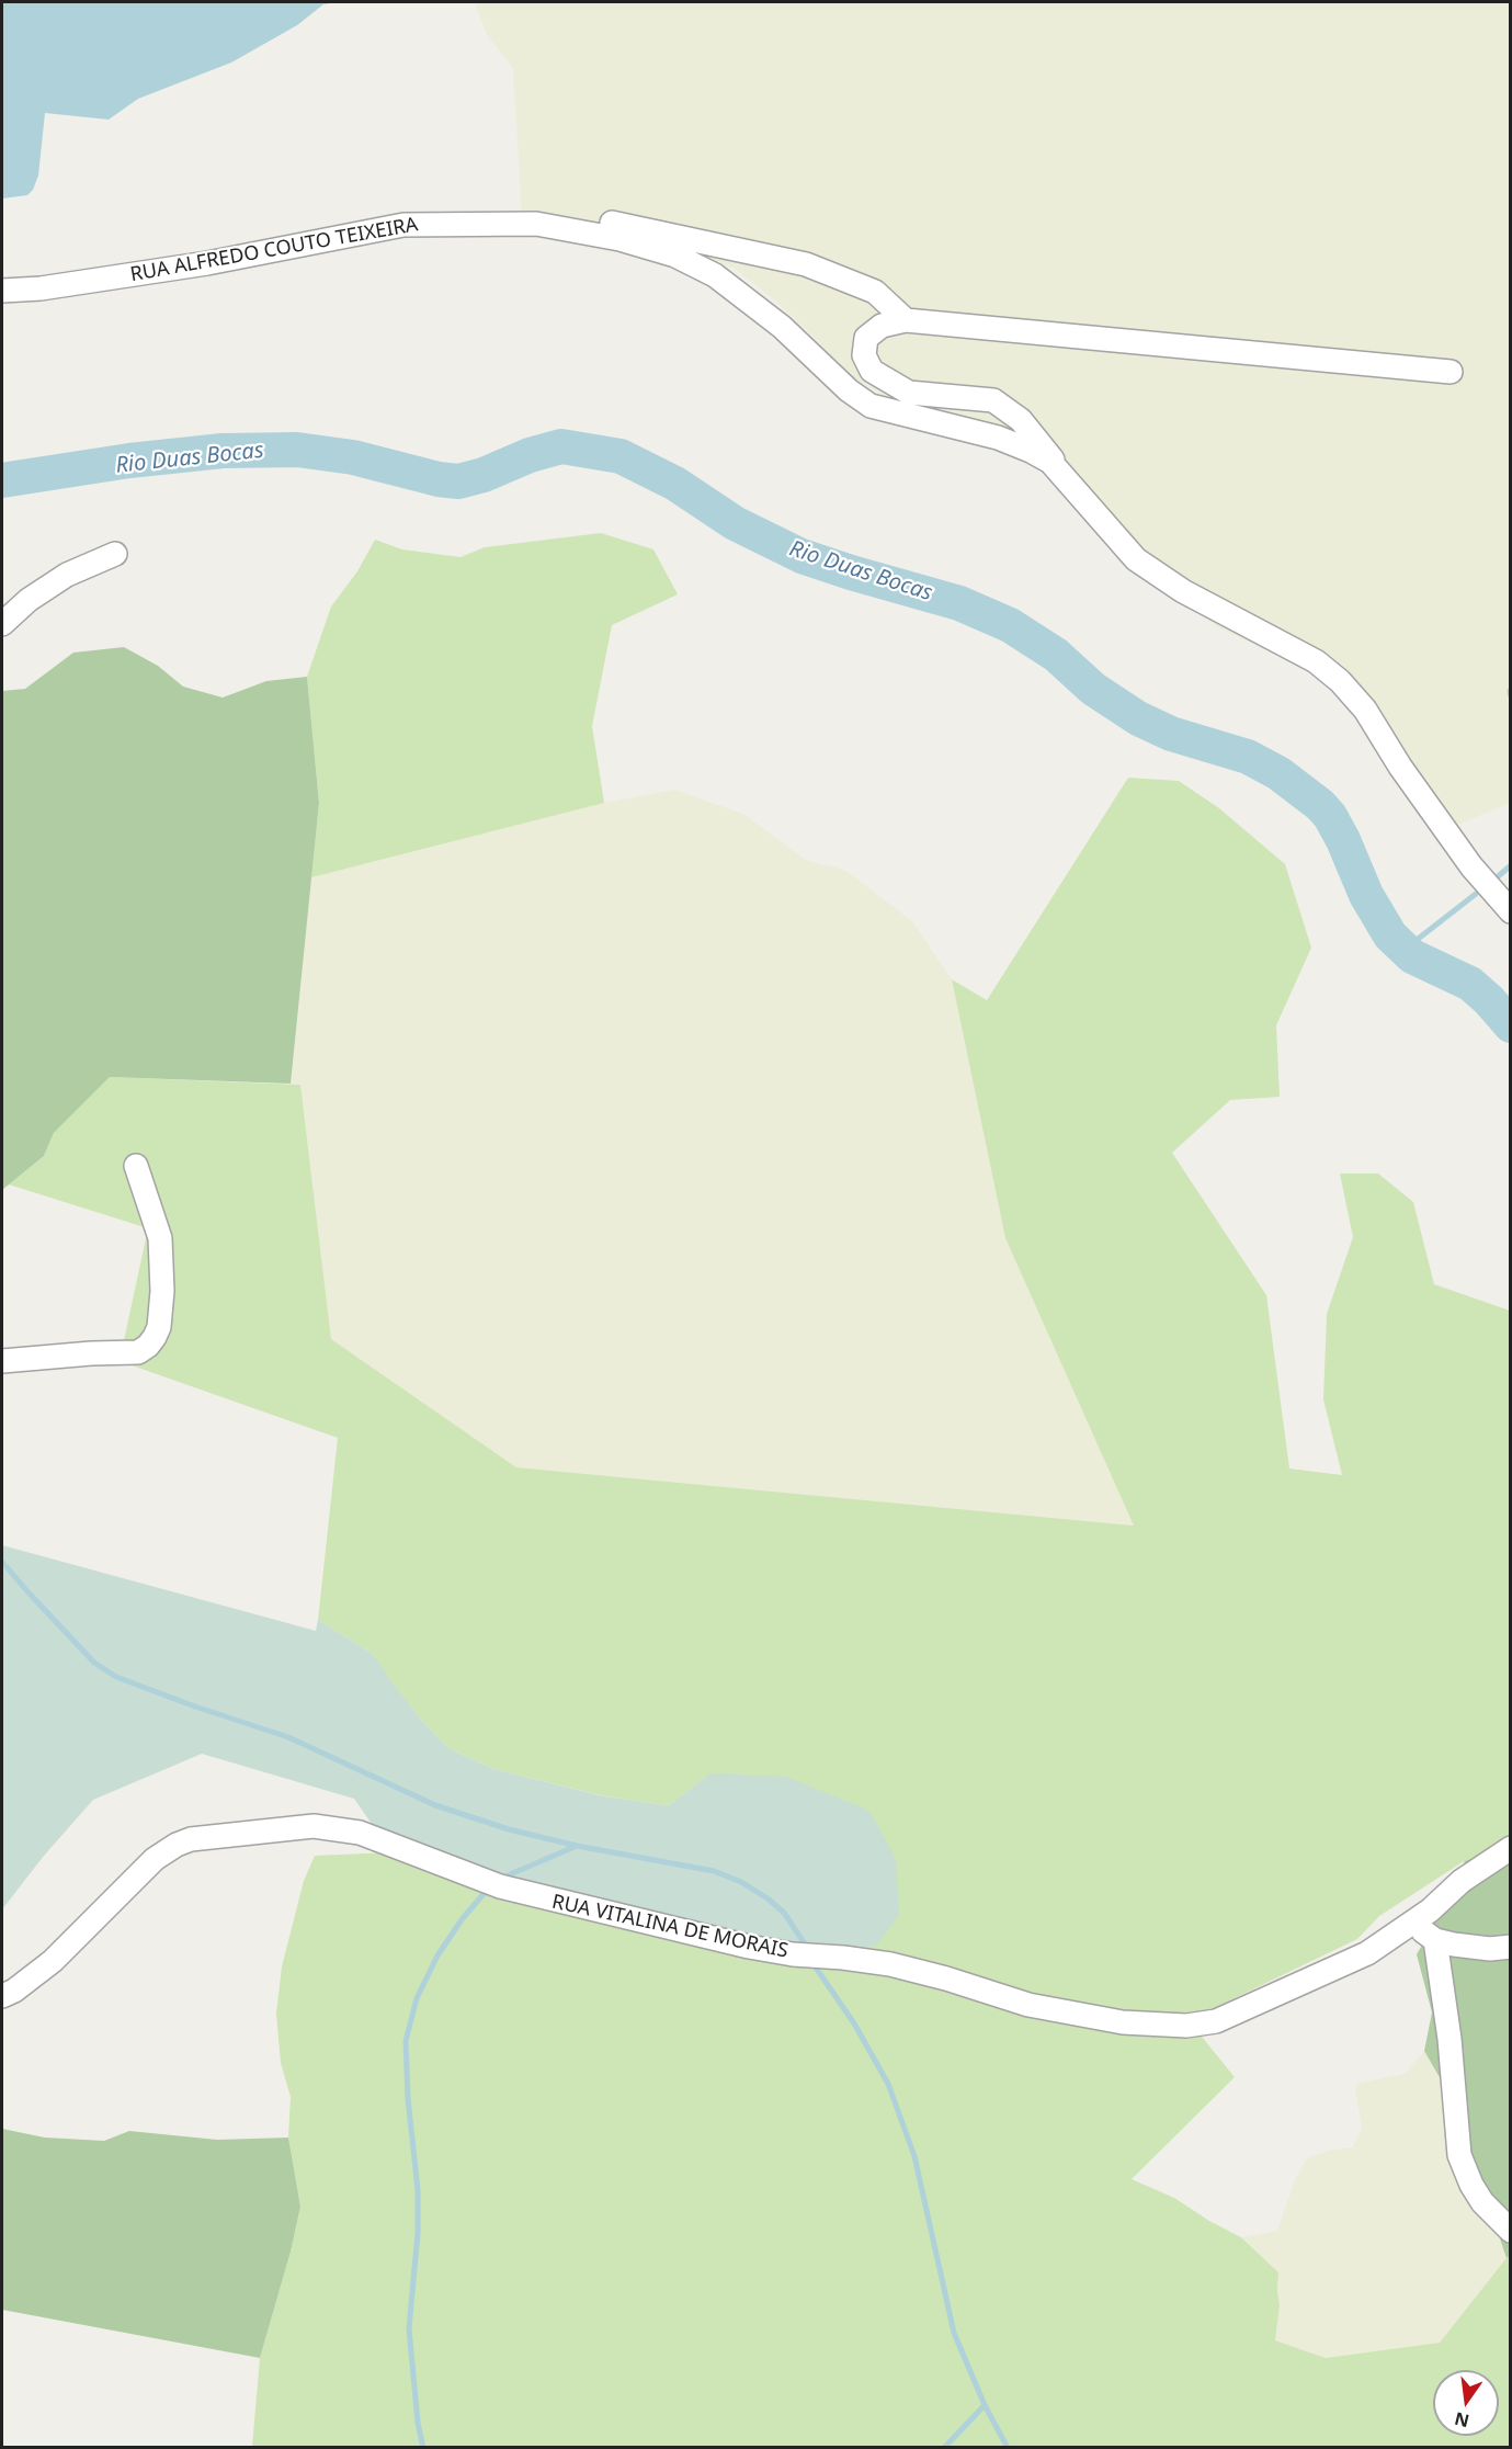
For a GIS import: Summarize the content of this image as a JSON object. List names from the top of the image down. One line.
{"streets":{"street":["RUA ALFREDO COUTO TEIXEIRA","RUA VITALINA DE MORAIS"]},"water":["Rio Duas Bocas"],"north":"bottom"}
